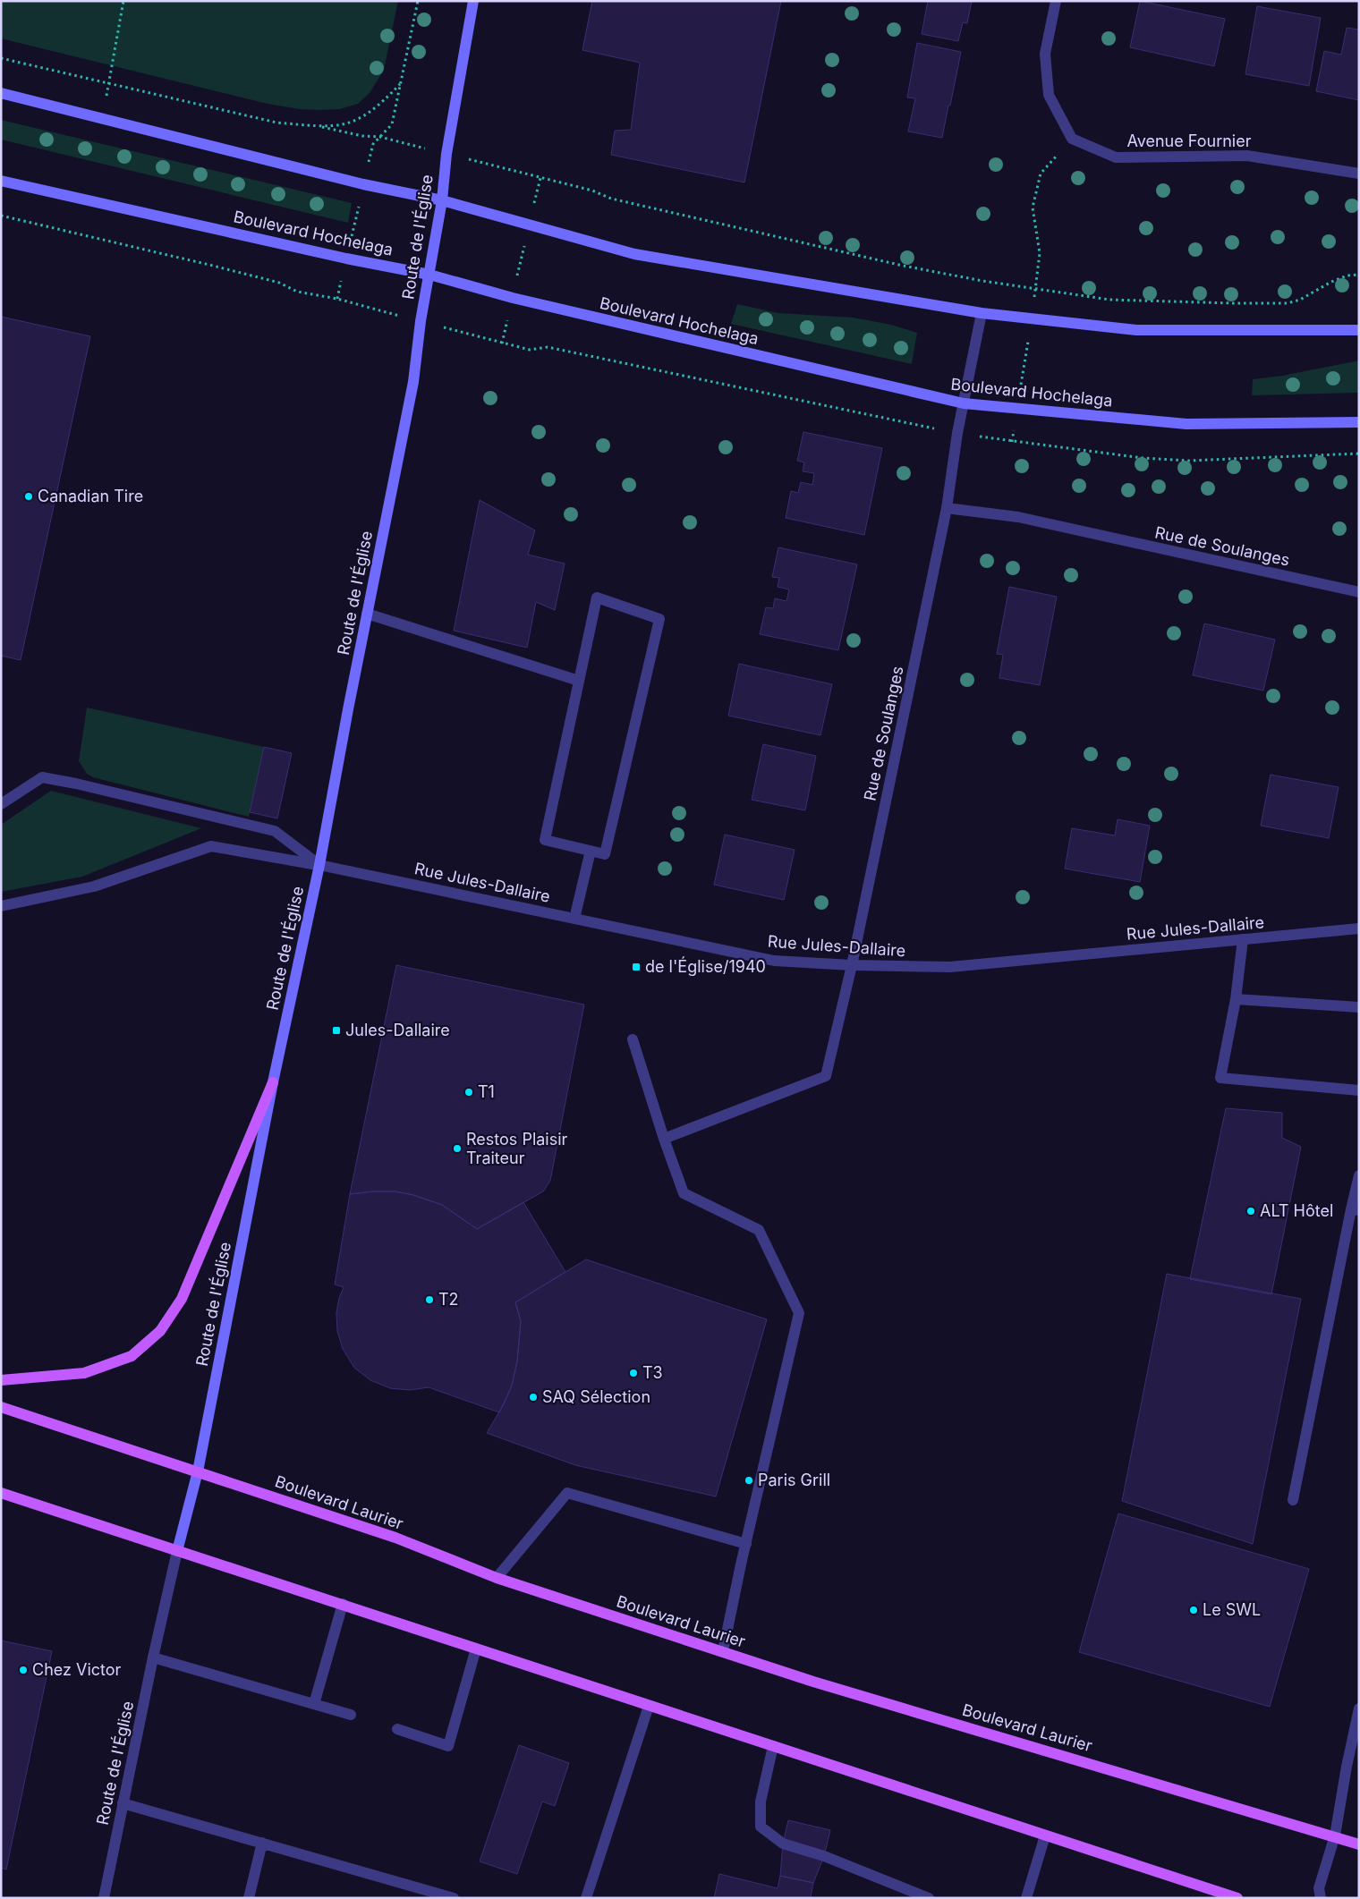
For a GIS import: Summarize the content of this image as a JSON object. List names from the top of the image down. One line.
{"streets":{"main road":["Boulevard Hochelaga","Route de l'Église","Boulevard Laurier"],"street":["Avenue Fournier","Rue de Soulanges","Rue Jules-Dallaire"]},"crossings":[["Boulevard Hochelaga","Route de l'Église"],["Boulevard Hochelaga","Rue de Soulanges"],["Route de l'Église","Rue Jules-Dallaire"],["Route de l'Église","Boulevard Laurier"],["Rue de Soulanges","Rue Jules-Dallaire"]],"places":{"other":["Canadian Tire","T1","Restos Plaisir Traiteur","ALT Hôtel","T2","T3","SAQ Sélection","Paris Grill","Le SWL","Chez Victor"],"transit":["de l'Église/1940","Jules-Dallaire"]}}
